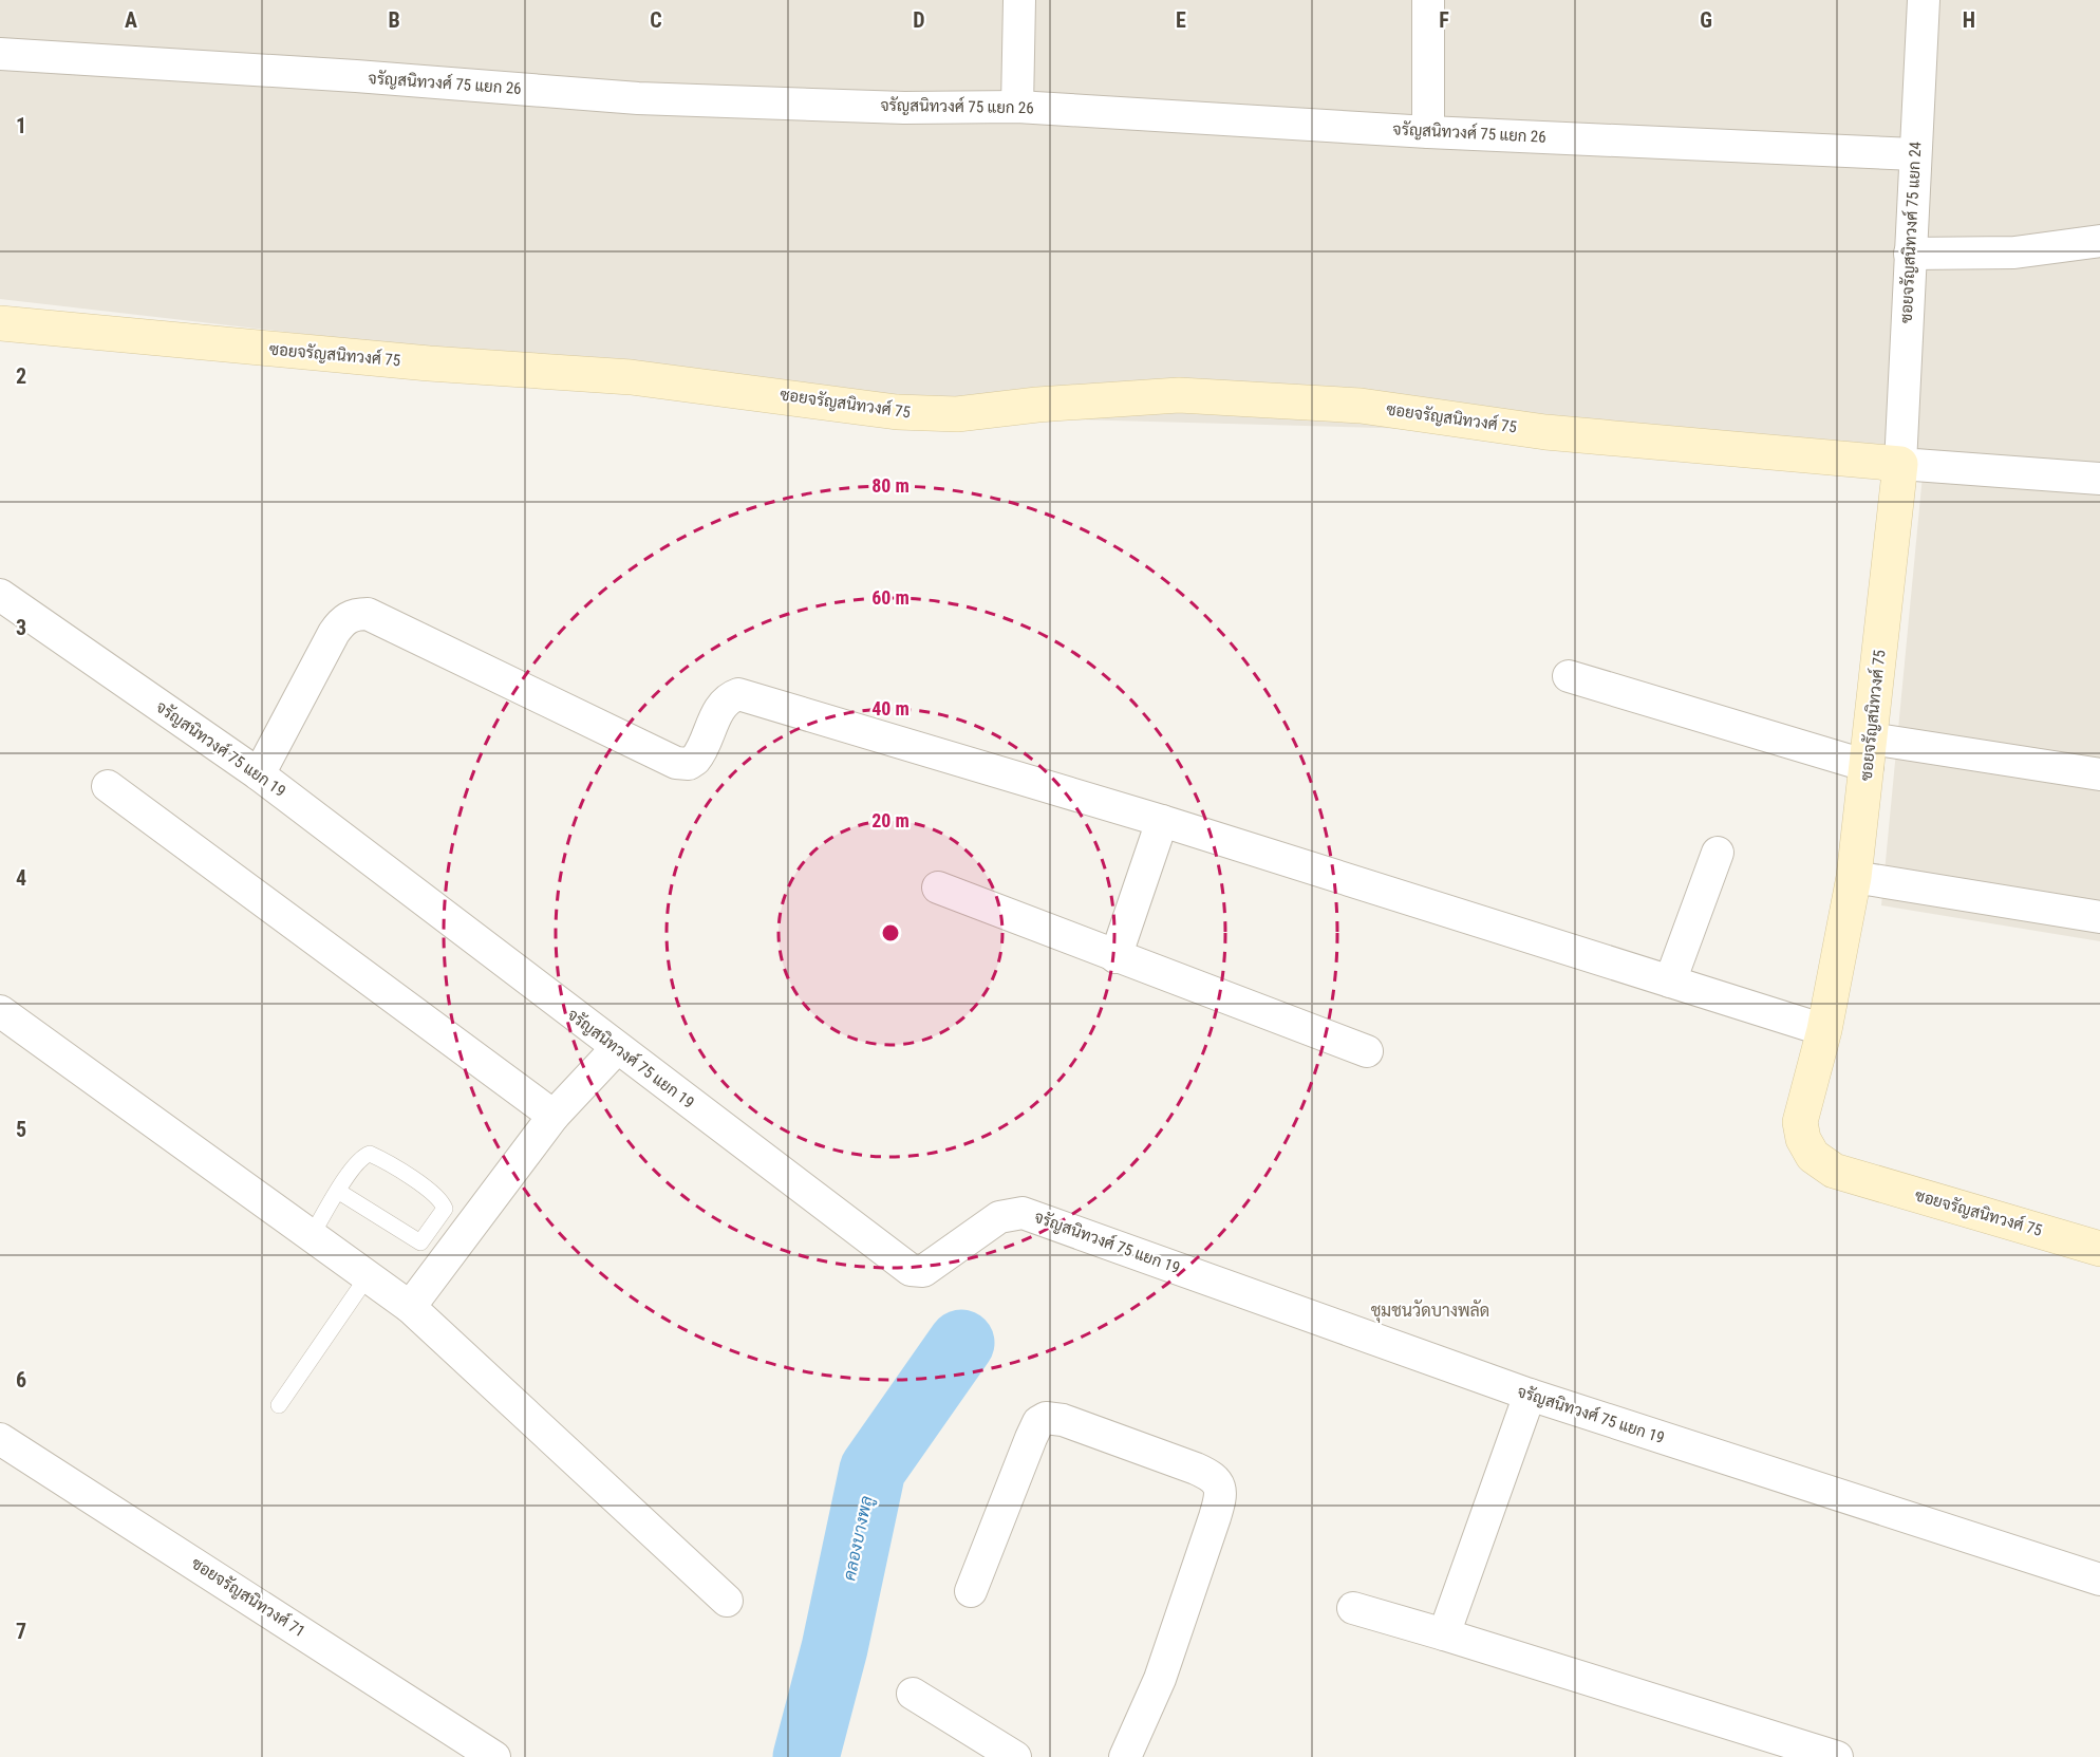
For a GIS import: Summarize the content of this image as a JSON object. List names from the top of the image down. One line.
{"streets":{"street":["จรัญสนิทวงศ์ 75 แยก 26","ซอยจรัญสนิทวงศ์ 75 แยก 24","ซอยจรัญสนิทวงศ์ 75","จรัญสนิทวงศ์ 75 แยก 19","ซอยจรัญสนิทวงศ์ 71"]},"crossings":[["จรัญสนิทวงศ์ 75 แยก 26","ซอยจรัญสนิทวงศ์ 75 แยก 24"],["ซอยจรัญสนิทวงศ์ 75 แยก 24","ซอยจรัญสนิทวงศ์ 75"]],"districts":["ชุมชนวัดบางพลัด"],"water":["คลองบางพลู"],"grid":{"columns":["A","B","C","D","E","F","G","H"],"rows":["1","2","3","4","5","6","7"]},"rings":["80 m","60 m","40 m","20 m"]}
